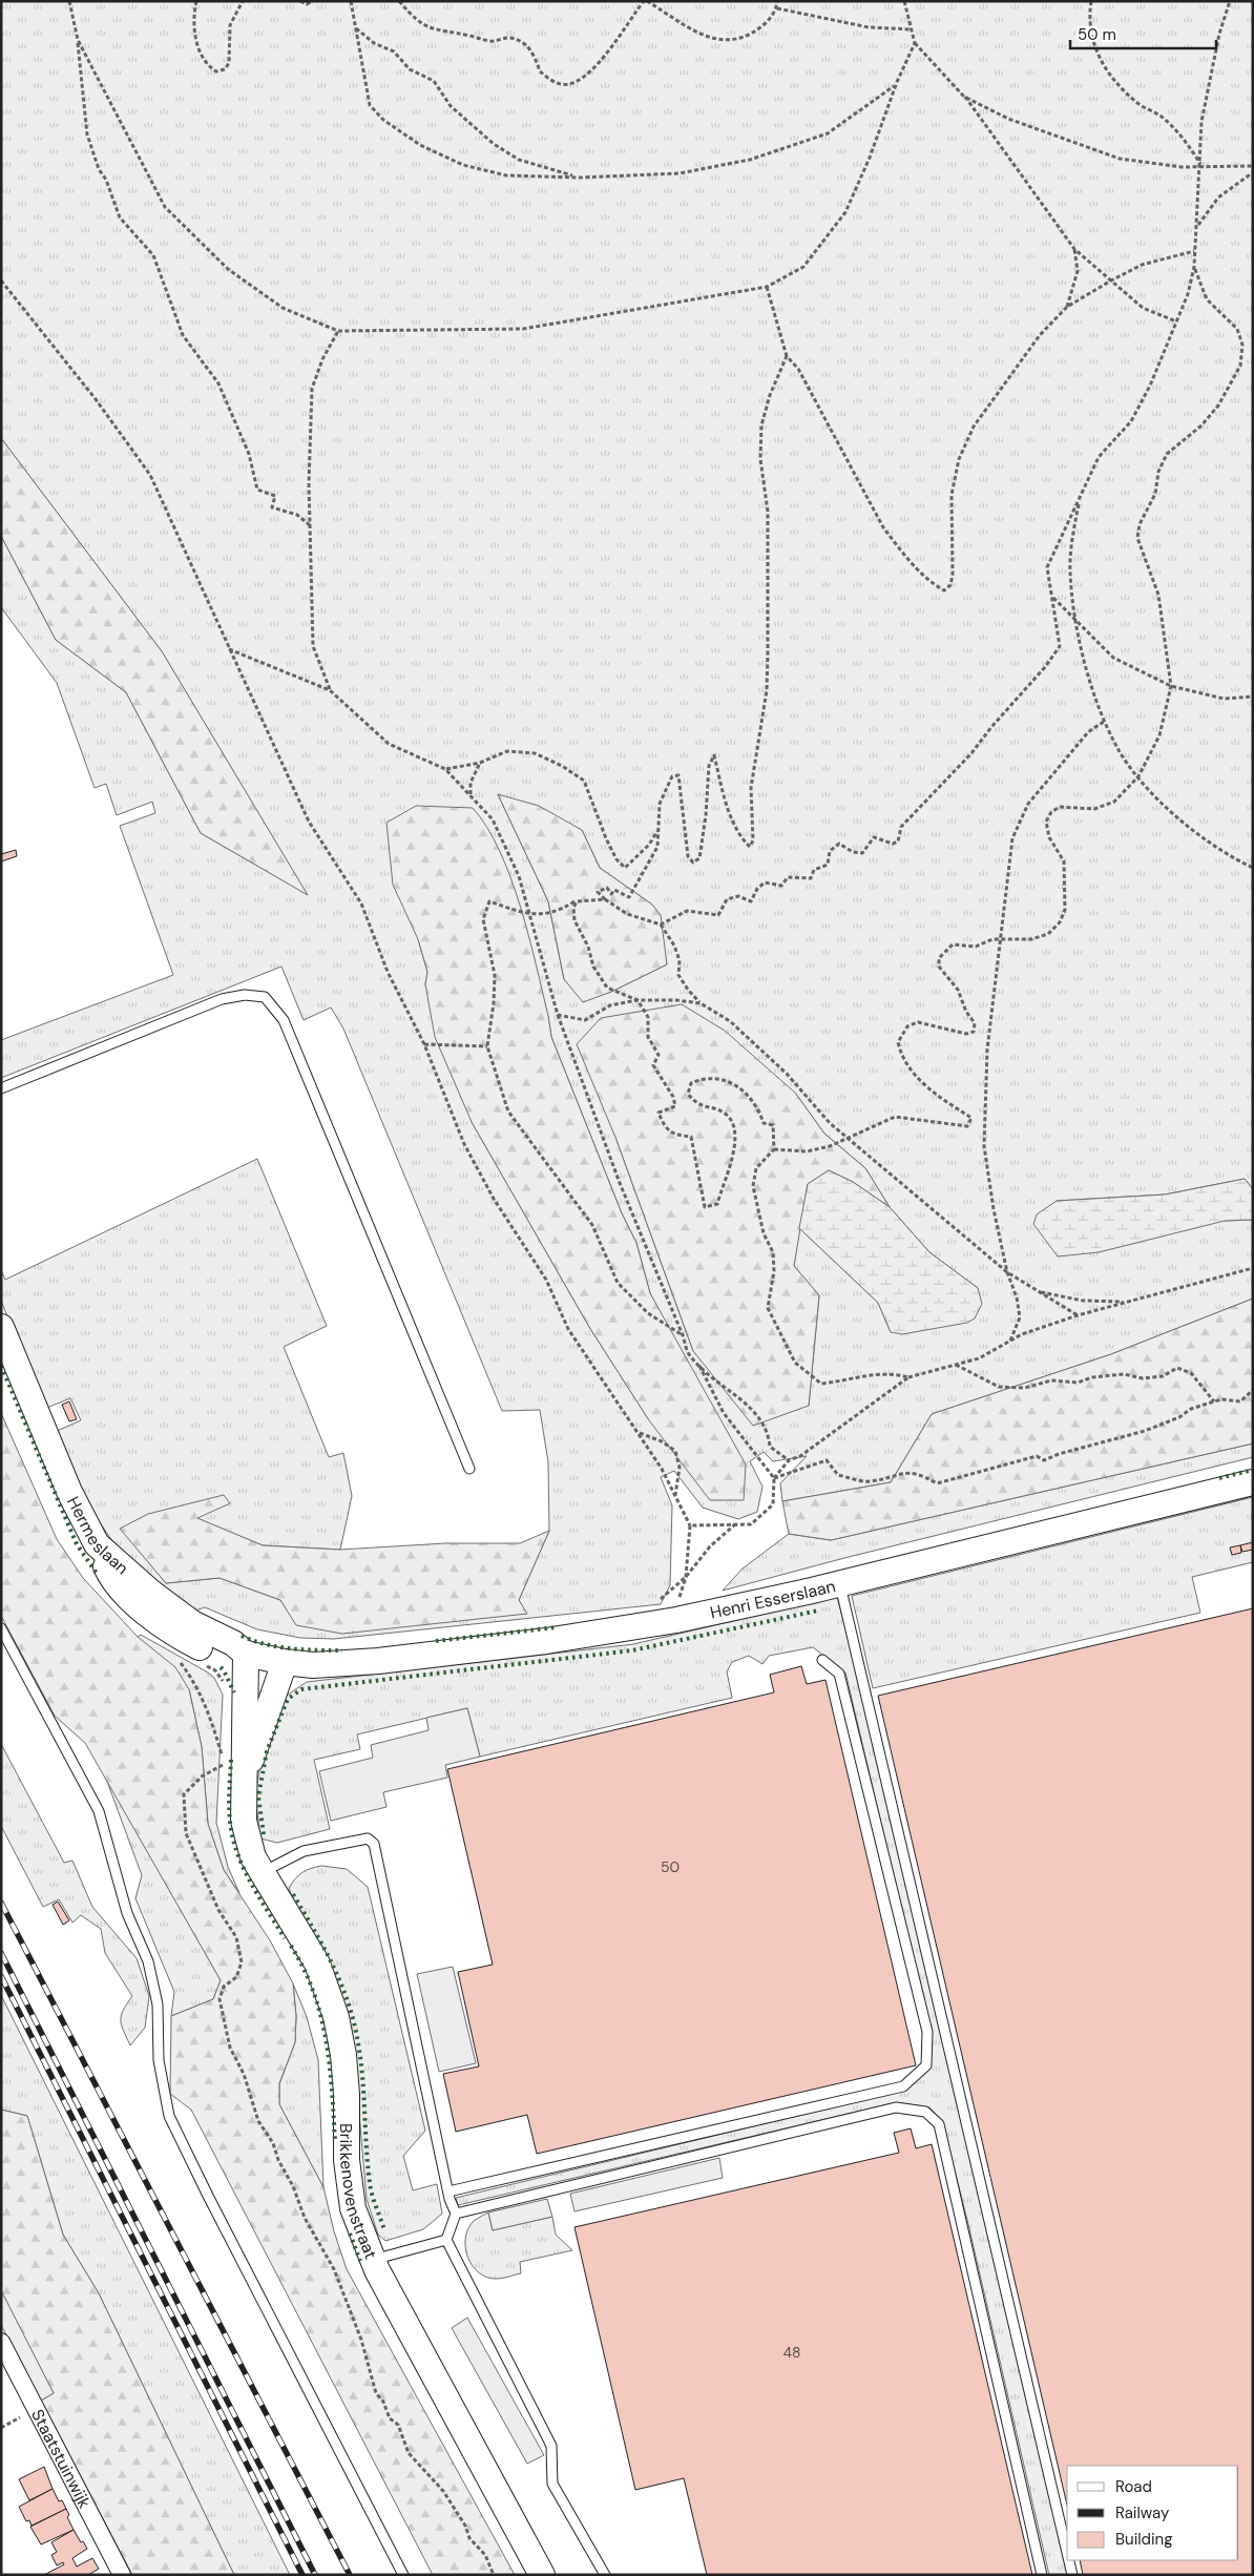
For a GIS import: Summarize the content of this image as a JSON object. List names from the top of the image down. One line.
{"streets":{"street":["Hermeslaan","Henri Esserslaan","Brikkenovenstraat","Staatstuinwijk"]},"crossings":[["Hermeslaan","Brikkenovenstraat"],["Henri Esserslaan","Brikkenovenstraat"]],"house_numbers":["50","48"],"legend":["Road","Railway","Building"],"scale_bar":"50 m"}
